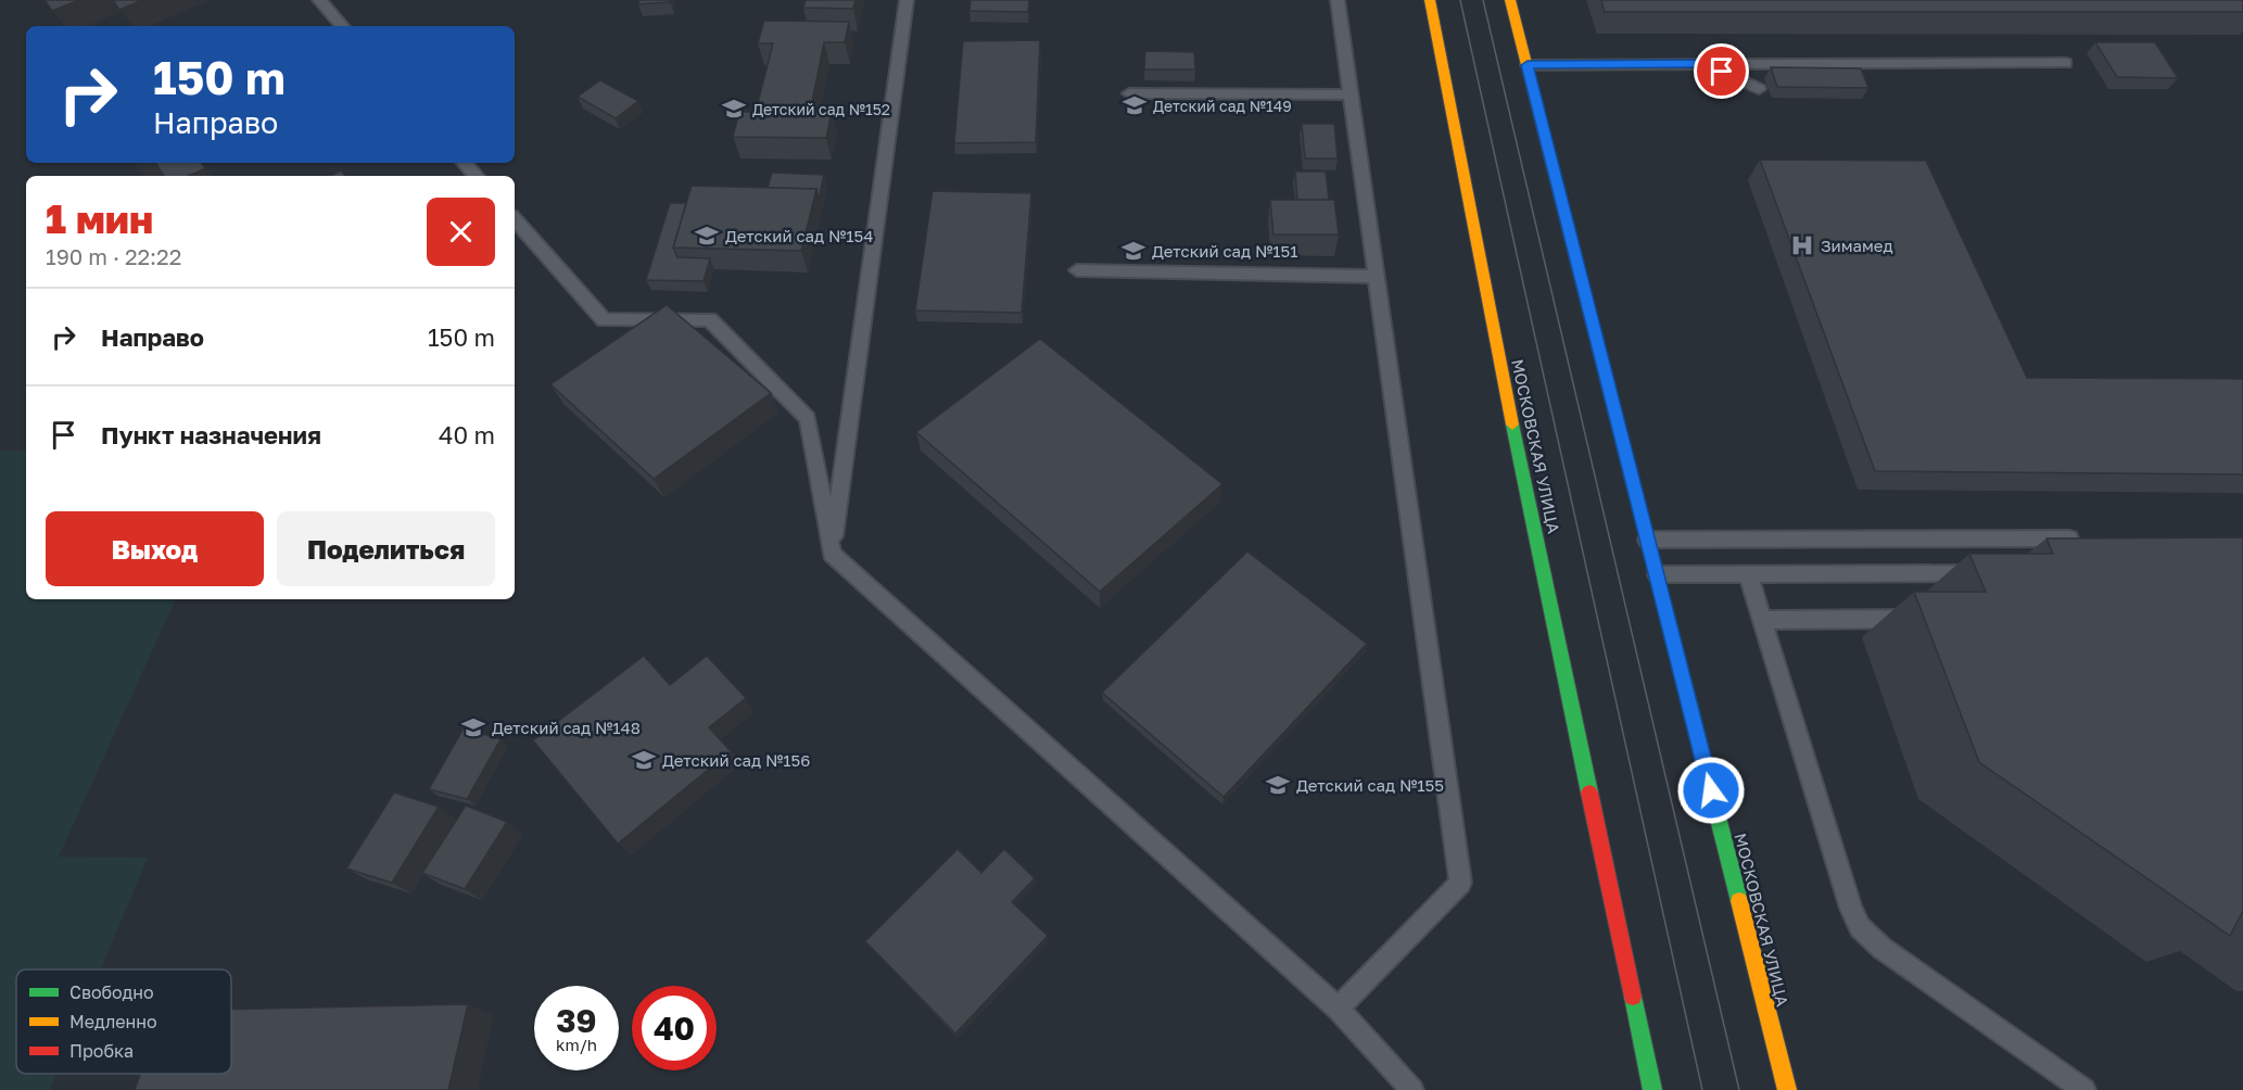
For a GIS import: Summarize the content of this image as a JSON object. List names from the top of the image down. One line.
{"streets":{"street":["МОСКОВСКАЯ УЛИЦА"]},"places":{"school or university":["Детский сад №149","Детский сад №152","Детский сад №154","Детский сад №151","Детский сад №148","Детский сад №156","Детский сад №155"],"hospital":["Зимамед"]},"legend":["Свободно","Медленно","Пробка"],"page":{"turn":["150 m","Направо"],"heading":["1 мин","190 m · 22:22"],"list":[{"name":"Направо","value":"150 m"},{"name":"Пункт назначения","value":"40 m"}],"buttons":["Выход","Поделиться"],"speed":"39 km/h","limit":"40"}}
